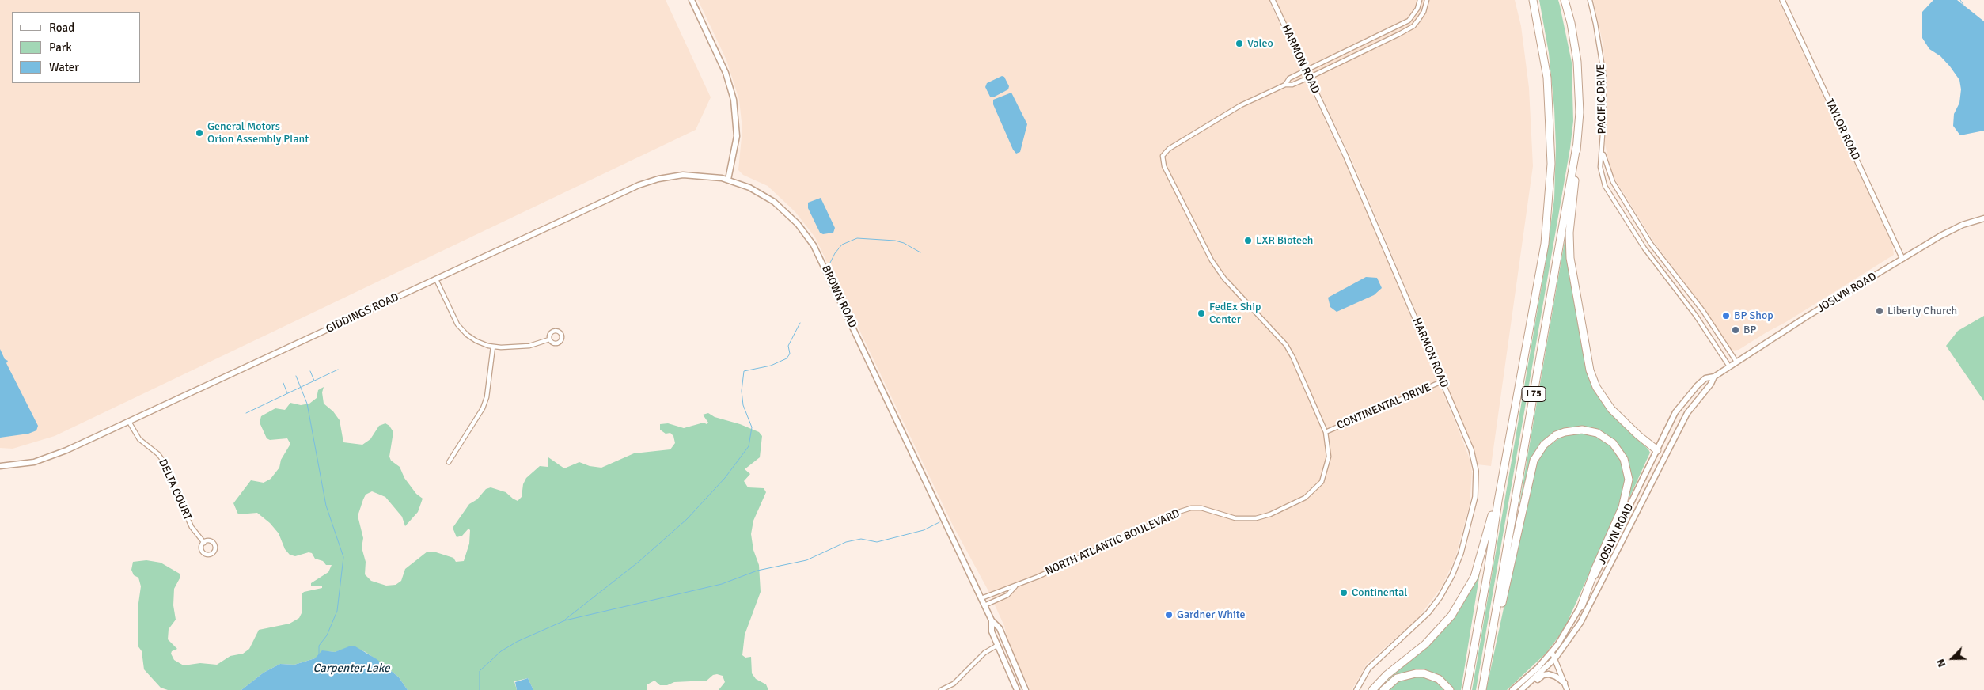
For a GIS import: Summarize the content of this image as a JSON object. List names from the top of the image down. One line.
{"streets":{"highway":["I 75"],"main road":["JOSLYN ROAD","BROWN ROAD","GIDDINGS ROAD"],"street":["HARMON ROAD","PACIFIC DRIVE","TAYLOR ROAD","CONTINENTAL DRIVE","DELTA COURT","NORTH ATLANTIC BOULEVARD"]},"crossings":[["HARMON ROAD","CONTINENTAL DRIVE"],["HARMON ROAD","NORTH ATLANTIC BOULEVARD"],["PACIFIC DRIVE","JOSLYN ROAD"],["TAYLOR ROAD","JOSLYN ROAD"],["BROWN ROAD","GIDDINGS ROAD"],["BROWN ROAD","NORTH ATLANTIC BOULEVARD"],["GIDDINGS ROAD","DELTA COURT"],["CONTINENTAL DRIVE","NORTH ATLANTIC BOULEVARD"]],"water":["Carpenter Lake"],"places":["Valeo","General Motors Orion Assembly Plant","LXR Biotech","Liberty Church","FedEx Ship Center","BP Shop","BP","Continental","Gardner White"],"legend":["Road","Park","Water"],"north":"bottom left"}
